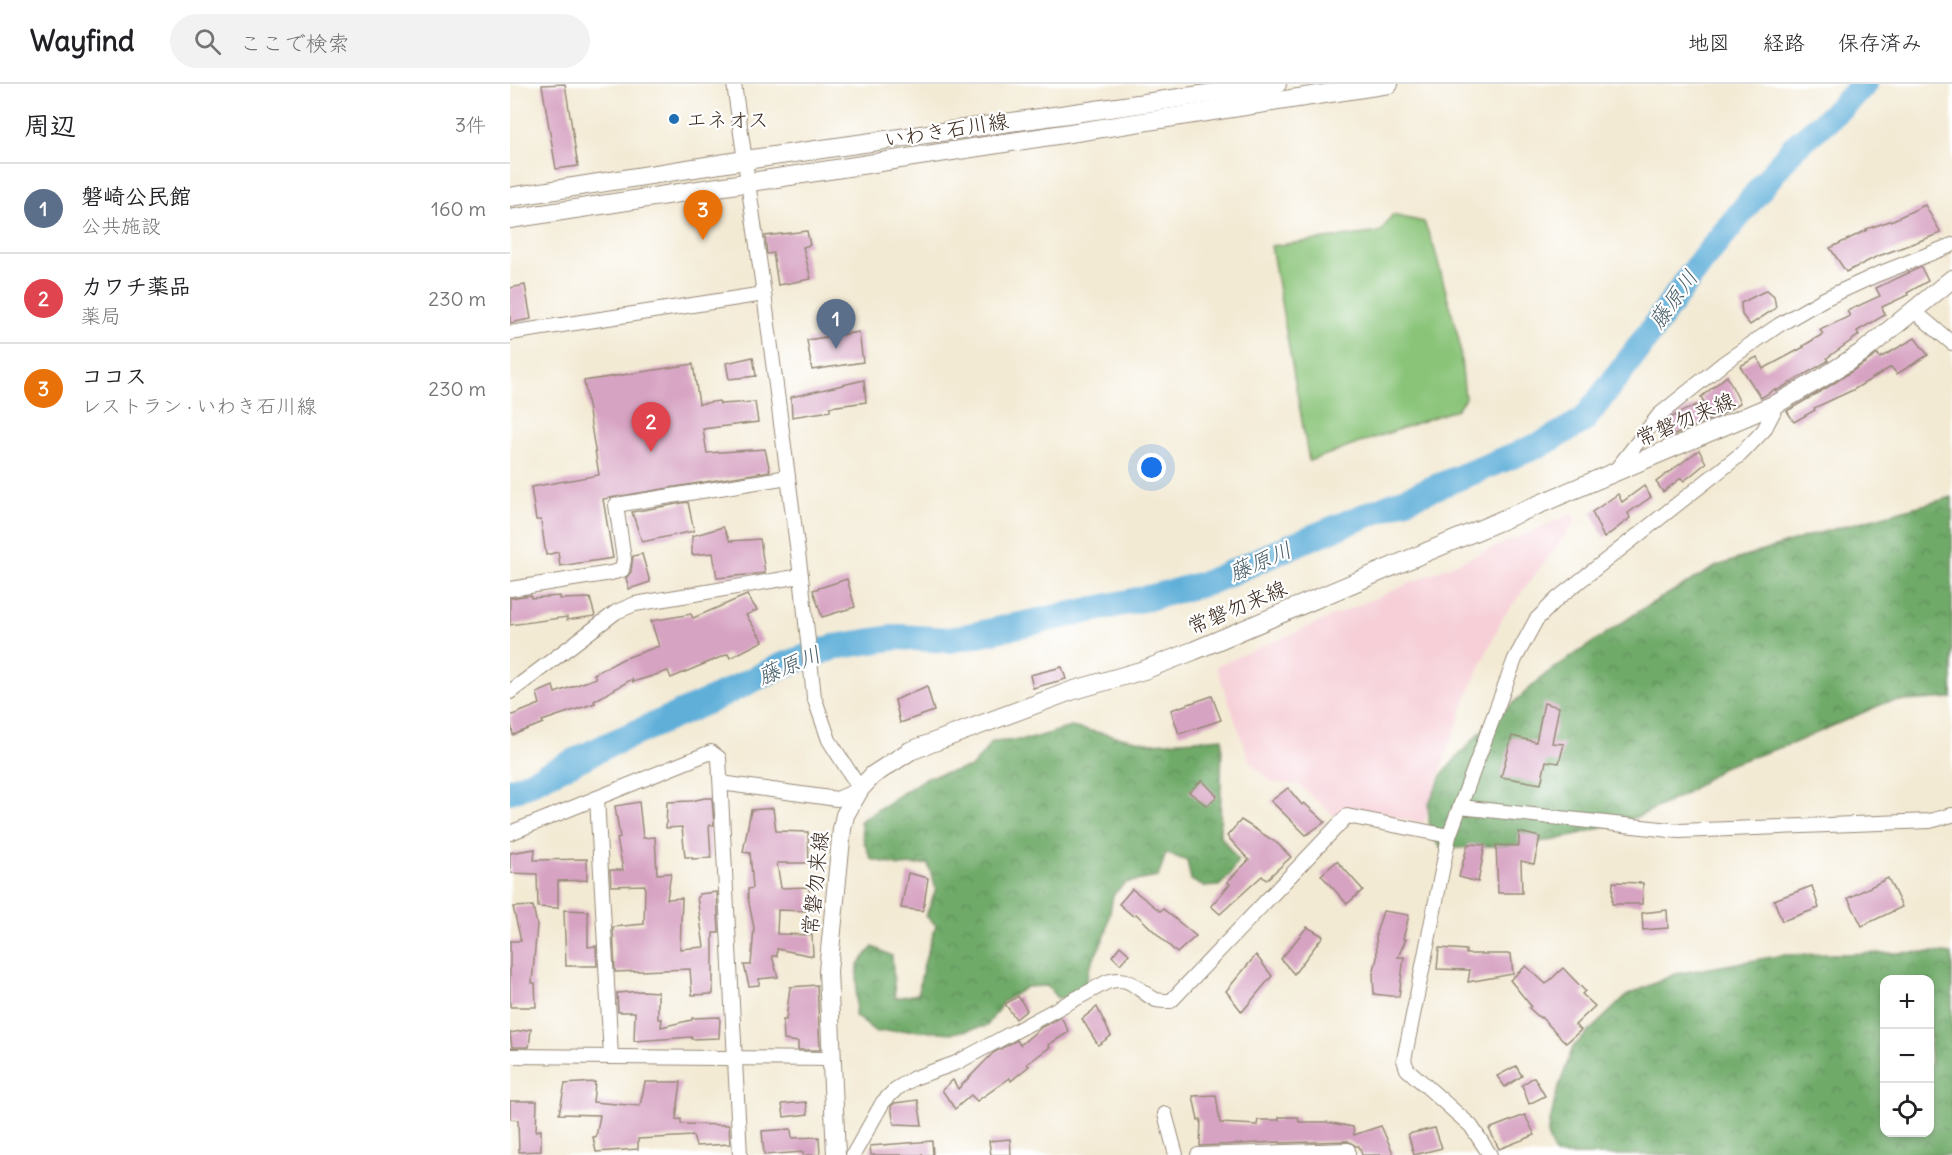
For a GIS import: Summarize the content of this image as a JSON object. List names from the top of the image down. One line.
{"streets":{"main road":["いわき石川線","常磐勿来線"]},"water":["藤原川"],"places":["エネオス"],"page":{"header":"Wayfind","search":"ここで検索","nav":["地図","経路","保存済み"],"heading":["周辺","3件"],"list":[{"mark":"1","name":"磐崎公民館","note":"公共施設","value":"160 m"},{"mark":"2","name":"カワチ薬品","note":"薬局","value":"230 m"},{"mark":"3","name":"ココス","note":"レストラン · いわき石川線","value":"230 m"}],"pins":["3","1","2"],"map_buttons":["+","−"]}}
